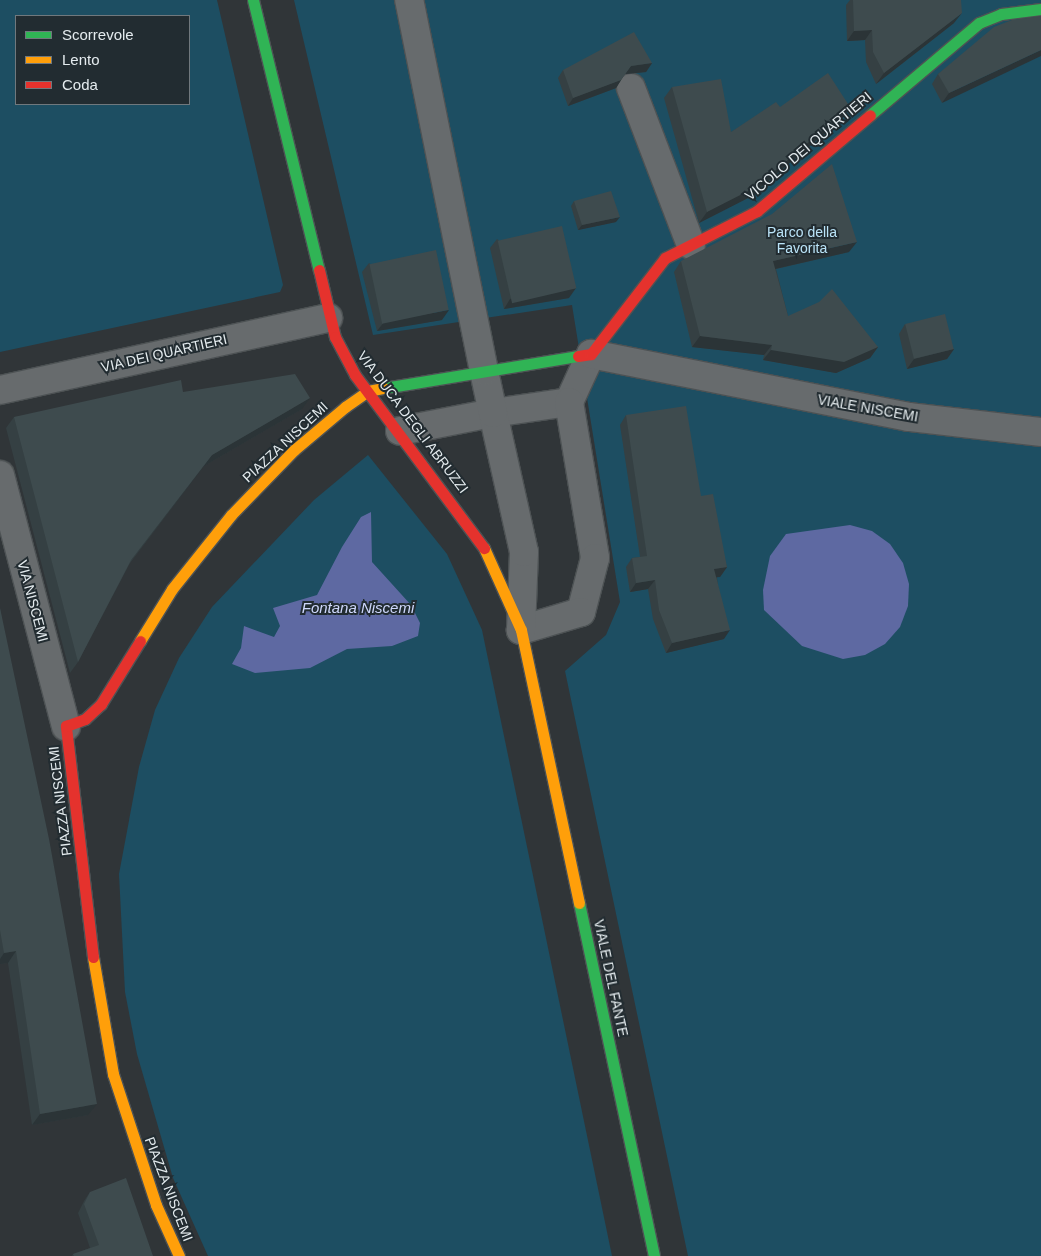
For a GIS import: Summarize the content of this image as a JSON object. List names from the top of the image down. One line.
{"streets":{"street":["VICOLO DEI QUARTIERI","VIA DEI QUARTIERI","VIALE NISCEMI","VIA DUCA DEGLI ABRUZZI","PIAZZA NISCEMI","VIA NISCEMI","VIALE DEL FANTE"]},"crossings":[["VICOLO DEI QUARTIERI","VIALE NISCEMI"],["VIA DEI QUARTIERI","VIA DUCA DEGLI ABRUZZI"],["VIA DUCA DEGLI ABRUZZI","PIAZZA NISCEMI"],["VIA DUCA DEGLI ABRUZZI","VIALE DEL FANTE"],["PIAZZA NISCEMI","VIA NISCEMI"]],"water":["Fontana Niscemi"],"parks":["Parco della Favorita"],"legend":["Scorrevole","Lento","Coda"]}
